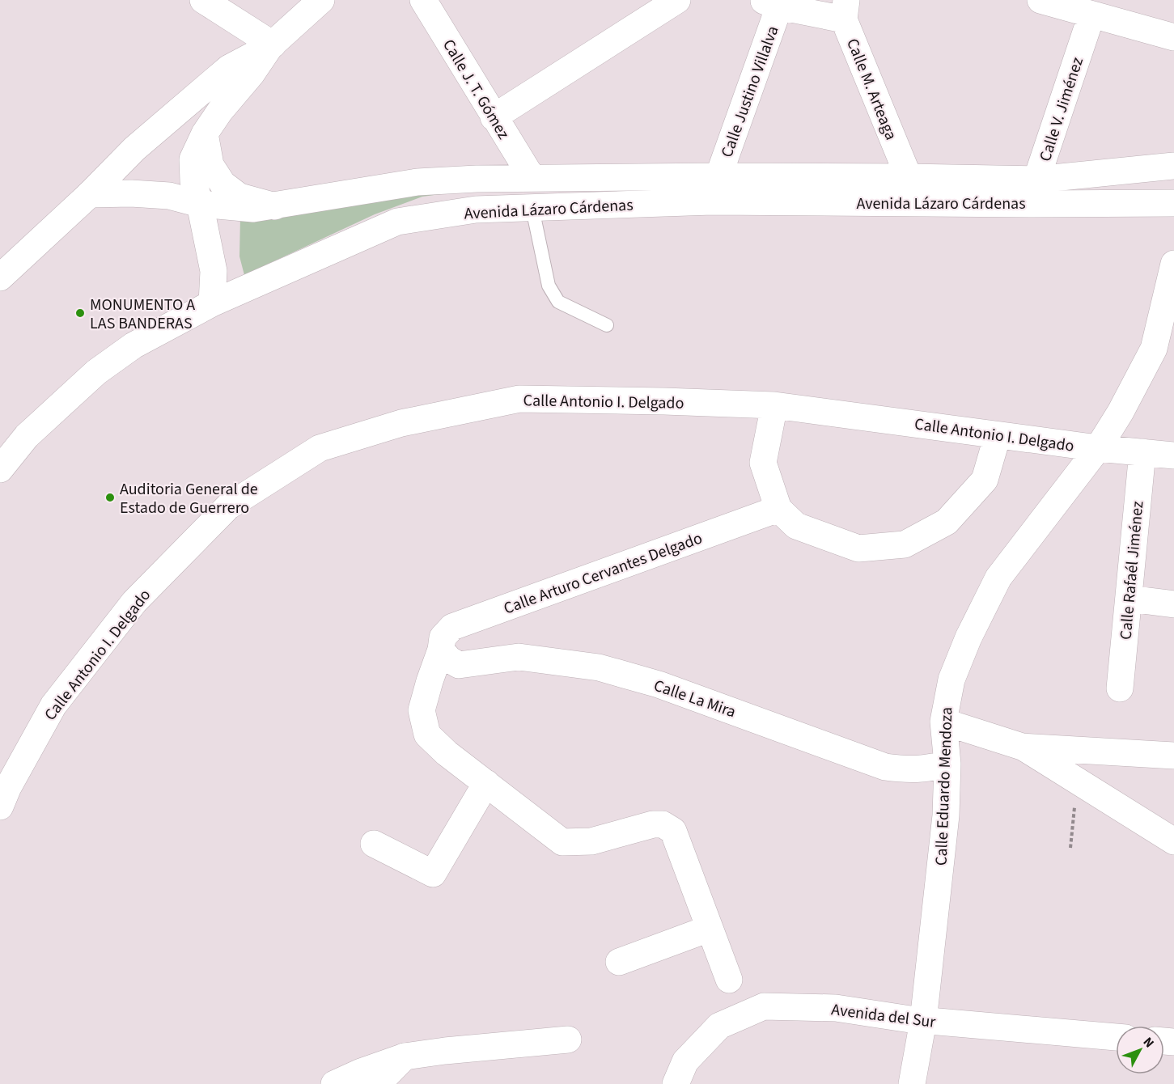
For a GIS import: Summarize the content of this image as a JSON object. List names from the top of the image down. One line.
{"streets":{"street":["Calle J. T. Gómez","Calle M. Arteaga","Calle Justino Villalva","Calle V. Jiménez","Avenida Lázaro Cárdenas","Calle Antonio I. Delgado","Calle Rafaél Jiménez","Calle Arturo Cervantes Delgado","Calle La Mira","Calle Eduardo Mendoza","Avenida del Sur"]},"crossings":[["Calle J. T. Gómez","Avenida Lázaro Cárdenas"],["Calle M. Arteaga","Avenida Lázaro Cárdenas"],["Calle Justino Villalva","Avenida Lázaro Cárdenas"],["Calle V. Jiménez","Avenida Lázaro Cárdenas"],["Calle Antonio I. Delgado","Calle Rafaél Jiménez"],["Calle Antonio I. Delgado","Calle Eduardo Mendoza"],["Calle Arturo Cervantes Delgado","Calle La Mira"],["Calle La Mira","Calle Eduardo Mendoza"],["Calle Eduardo Mendoza","Avenida del Sur"]],"places":["MONUMENTO A LAS BANDERAS","Auditoria General de Estado de Guerrero"],"north":"top right"}
